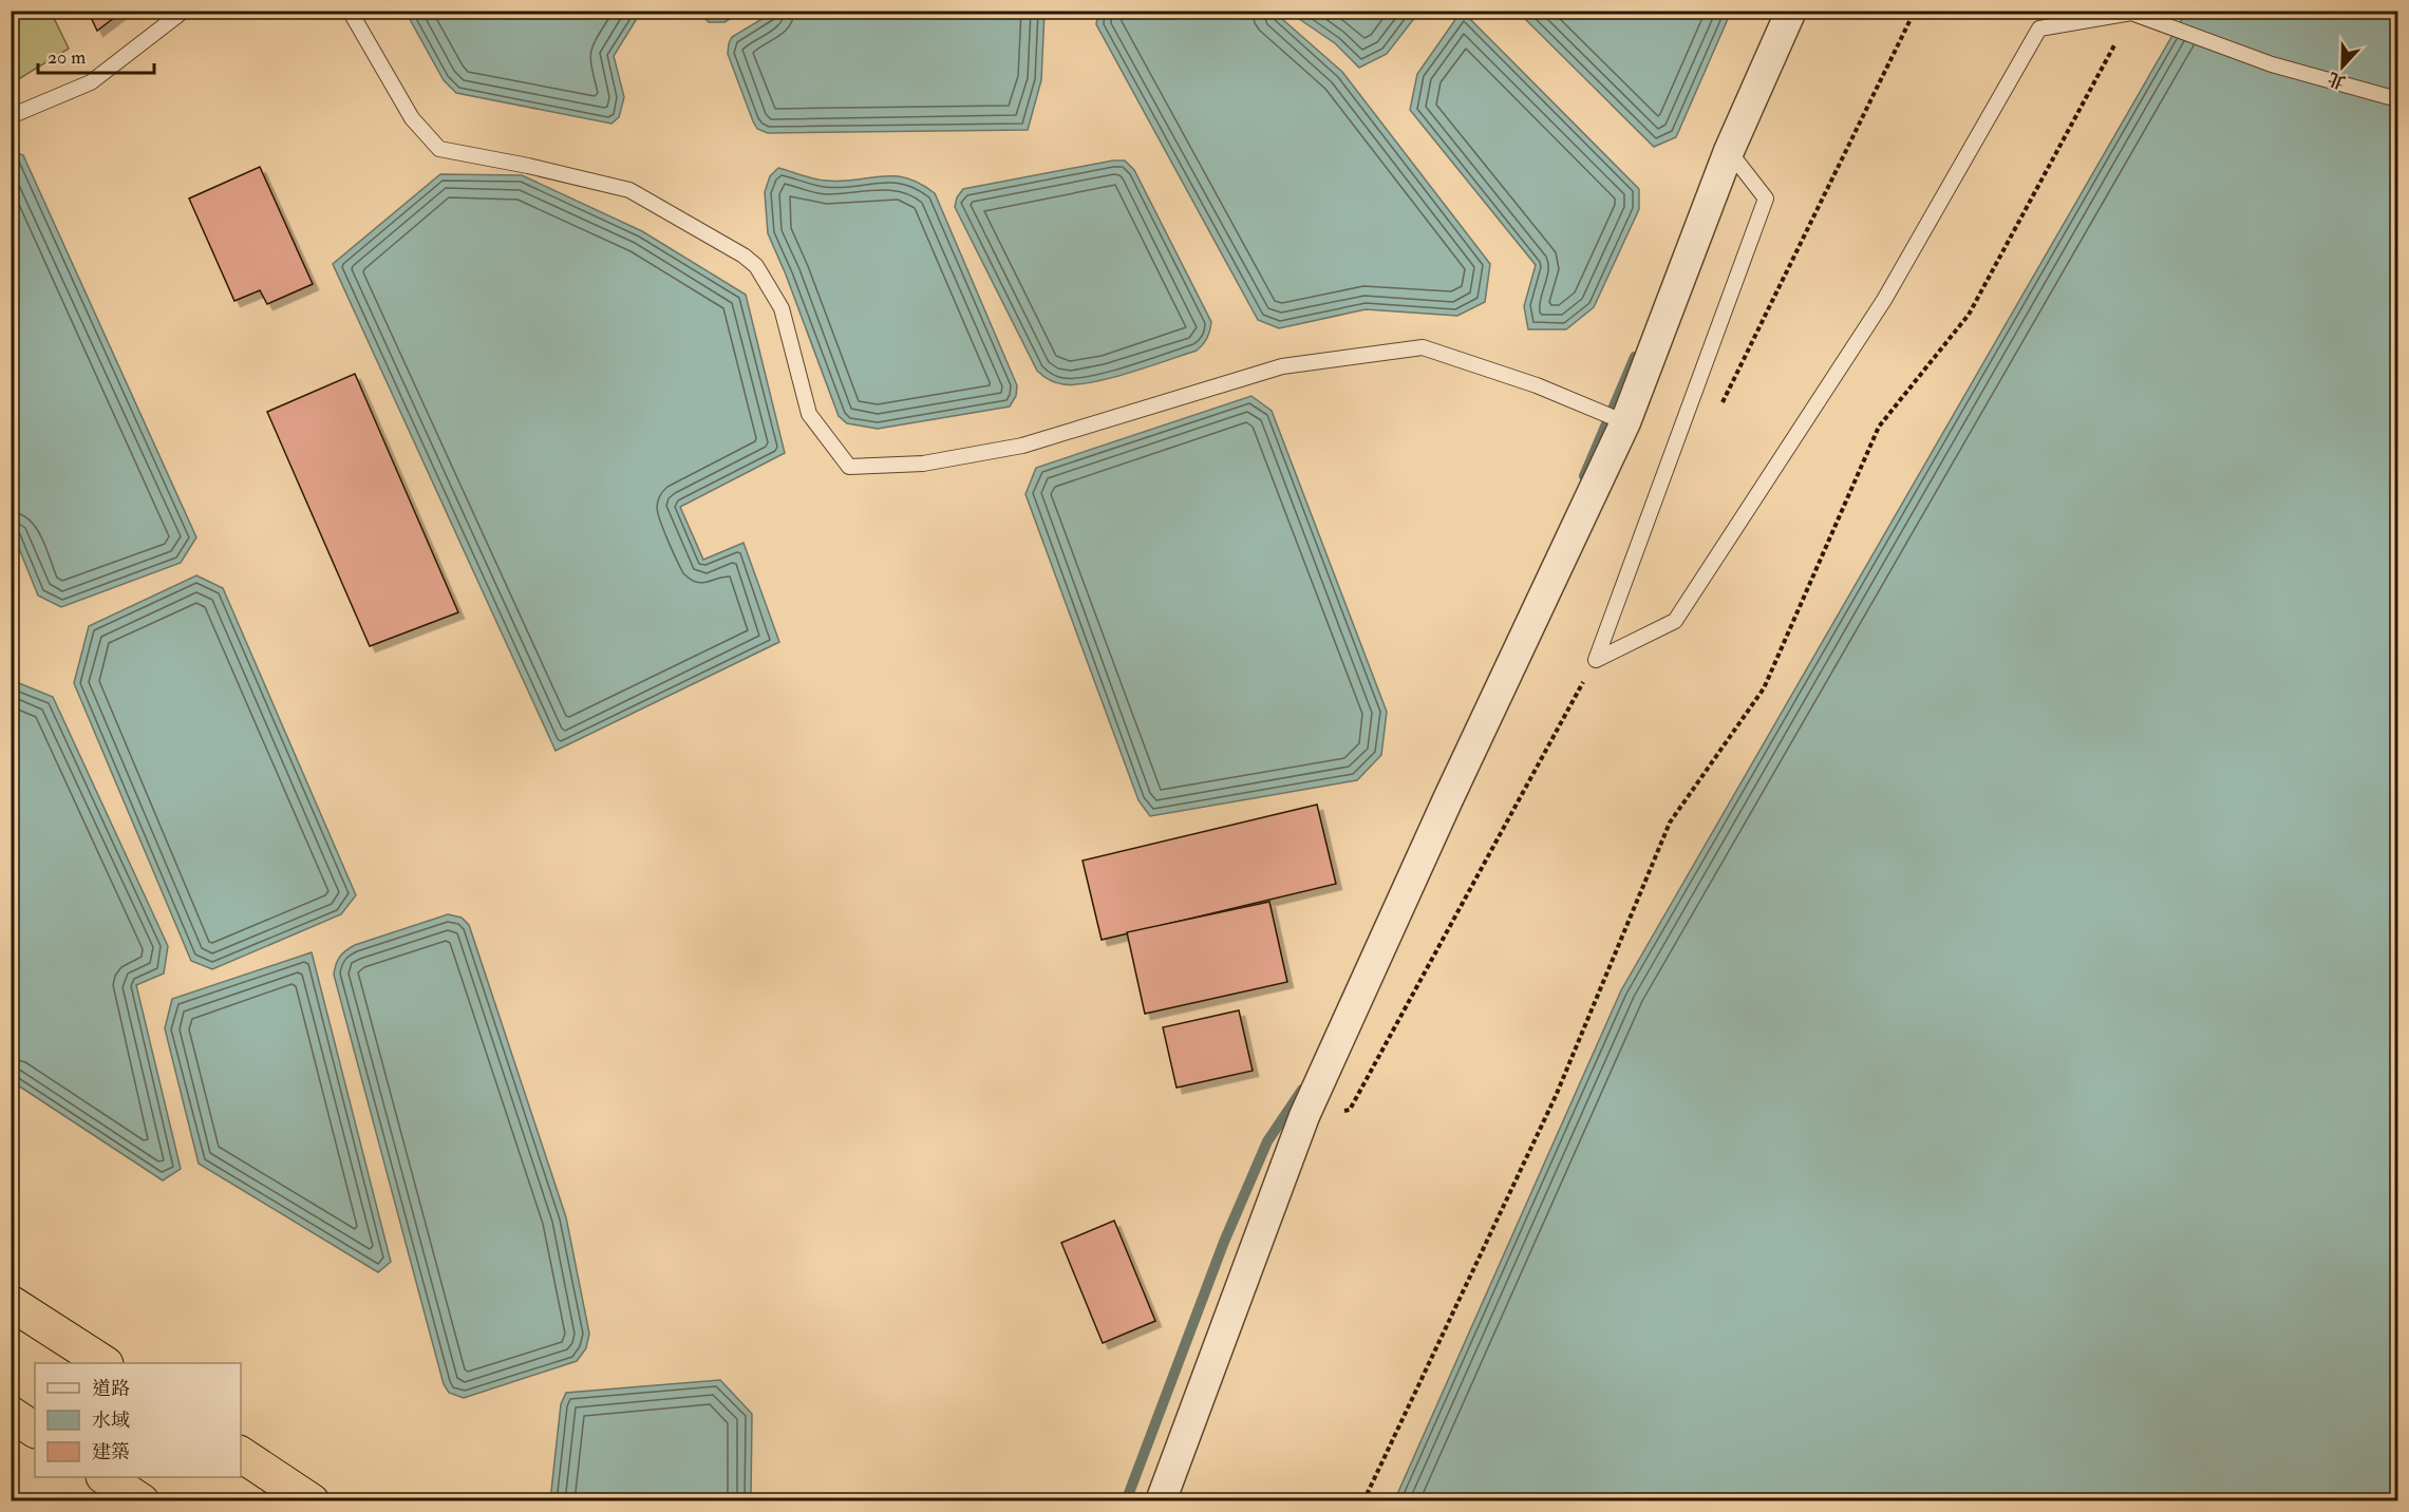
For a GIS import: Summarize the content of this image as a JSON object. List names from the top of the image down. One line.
{"legend":["道路","水域","建築"],"scale_bar":"20 m","north":"bottom"}
